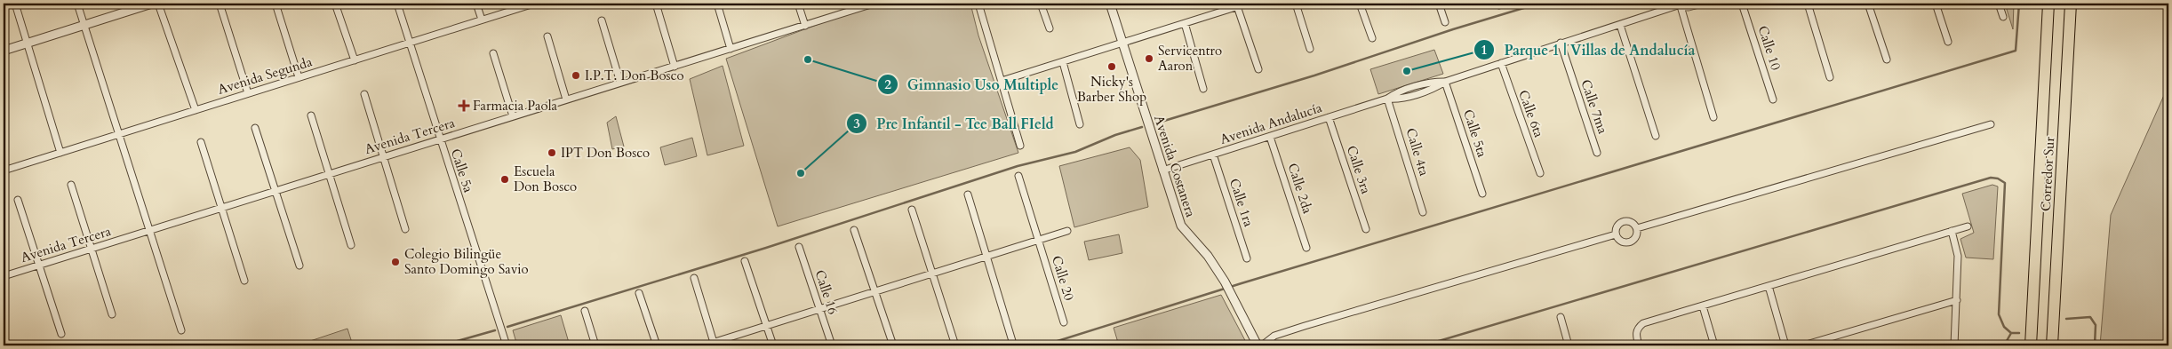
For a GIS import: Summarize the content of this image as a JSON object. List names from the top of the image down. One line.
{"streets":{"highway":["Corredor Sur"],"street":["Calle 10","Avenida Segunda","Calle 7ma","Calle 6ta","Avenida Andalucía","Calle 5ta","Avenida Tercera","Calle 4ta","Avenida Costanera","Calle 3ra","Calle 5a","Calle 2da","Calle 1ra","Calle 20","Calle 16"]},"crossings":[["Avenida Segunda","Calle 5a"],["Calle 7ma","Avenida Andalucía"],["Calle 6ta","Avenida Andalucía"],["Avenida Andalucía","Calle 5ta"],["Avenida Andalucía","Calle 4ta"],["Avenida Andalucía","Avenida Costanera"],["Avenida Andalucía","Calle 3ra"],["Avenida Andalucía","Calle 2da"],["Avenida Andalucía","Calle 1ra"],["Avenida Tercera","Calle 5a"]],"places":{"other":["Servicentro Aaron","Gimnasio Uso Multiple","Nicky's Barber Shop","Parque 1 | Villas de Andalucía","I.P.T. Don Bosco","IPT Don Bosco","Pre Infantil - Tee Ball FIeld","Escuela Don Bosco","Colegio Bilingüe Santo Domingo Savio"],"health":["Farmacia Paola"]}}
